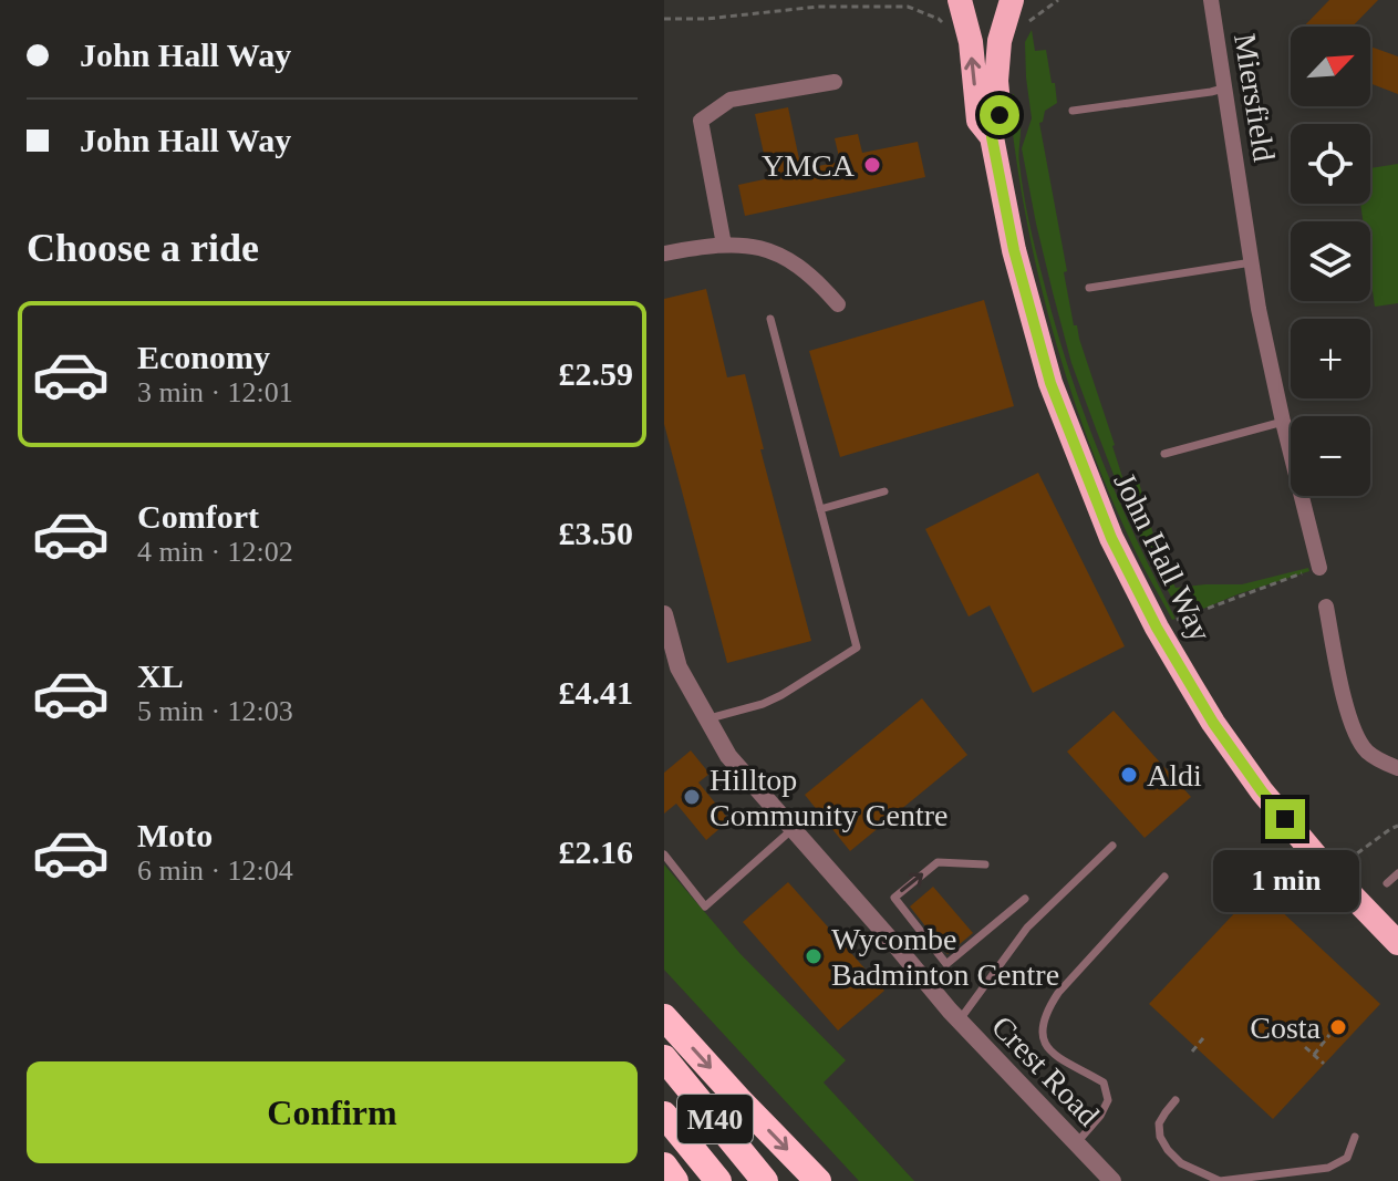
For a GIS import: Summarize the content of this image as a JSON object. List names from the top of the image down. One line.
{"streets":{"highway":["John Hall Way","M40"],"street":["Miersfield","Crest Road"]},"places":["YMCA","Aldi","Hilltop Community Centre","Wycombe Badminton Centre","Costa"],"north":"top right","page":{"banner":["John Hall Way","John Hall Way"],"map_buttons":["+","−"],"heading":"Choose a ride","list":[{"name":"Economy","note":"3 min · 12:01","value":"£2.59"},{"name":"Comfort","note":"4 min · 12:02","value":"£3.50"},{"name":"XL","note":"5 min · 12:03","value":"£4.41"},{"name":"Moto","note":"6 min · 12:04","value":"£2.16"}],"bubble":"1 min","buttons":"Confirm"}}
